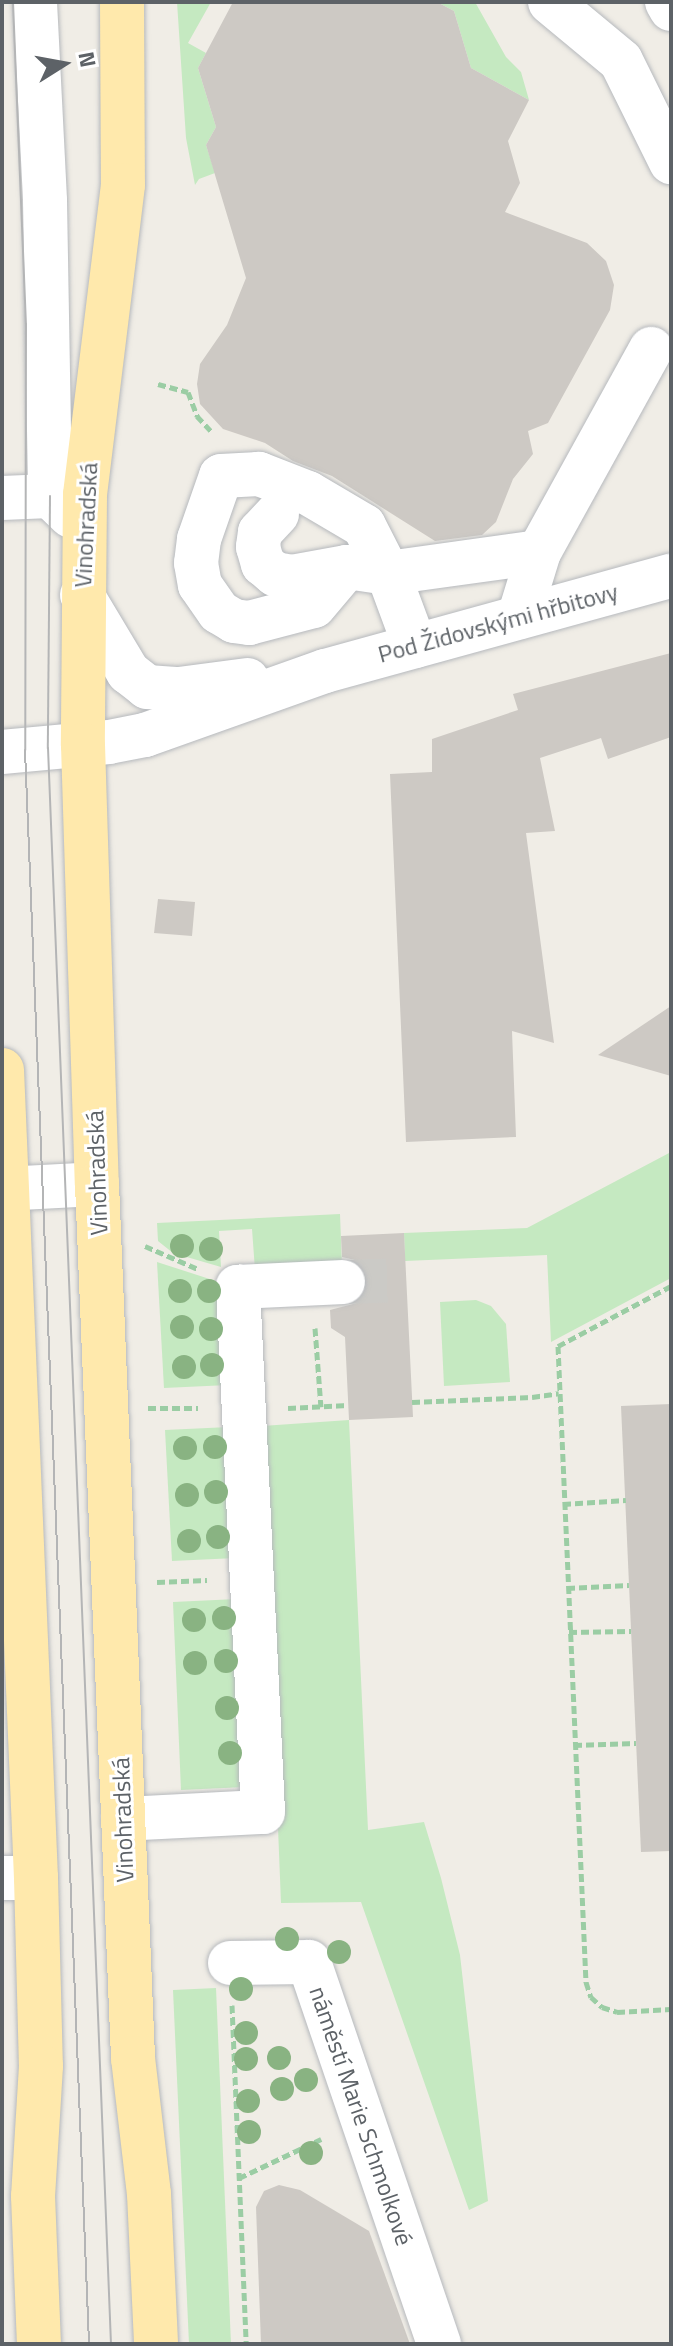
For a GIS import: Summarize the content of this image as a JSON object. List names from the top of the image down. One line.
{"streets":{"main road":["Vinohradská"],"street":["Pod Židovskými hřbitovy","náměstí Marie Schmolkové"]},"crossings":[["Vinohradská","Pod Židovskými hřbitovy"]],"north":"right"}
